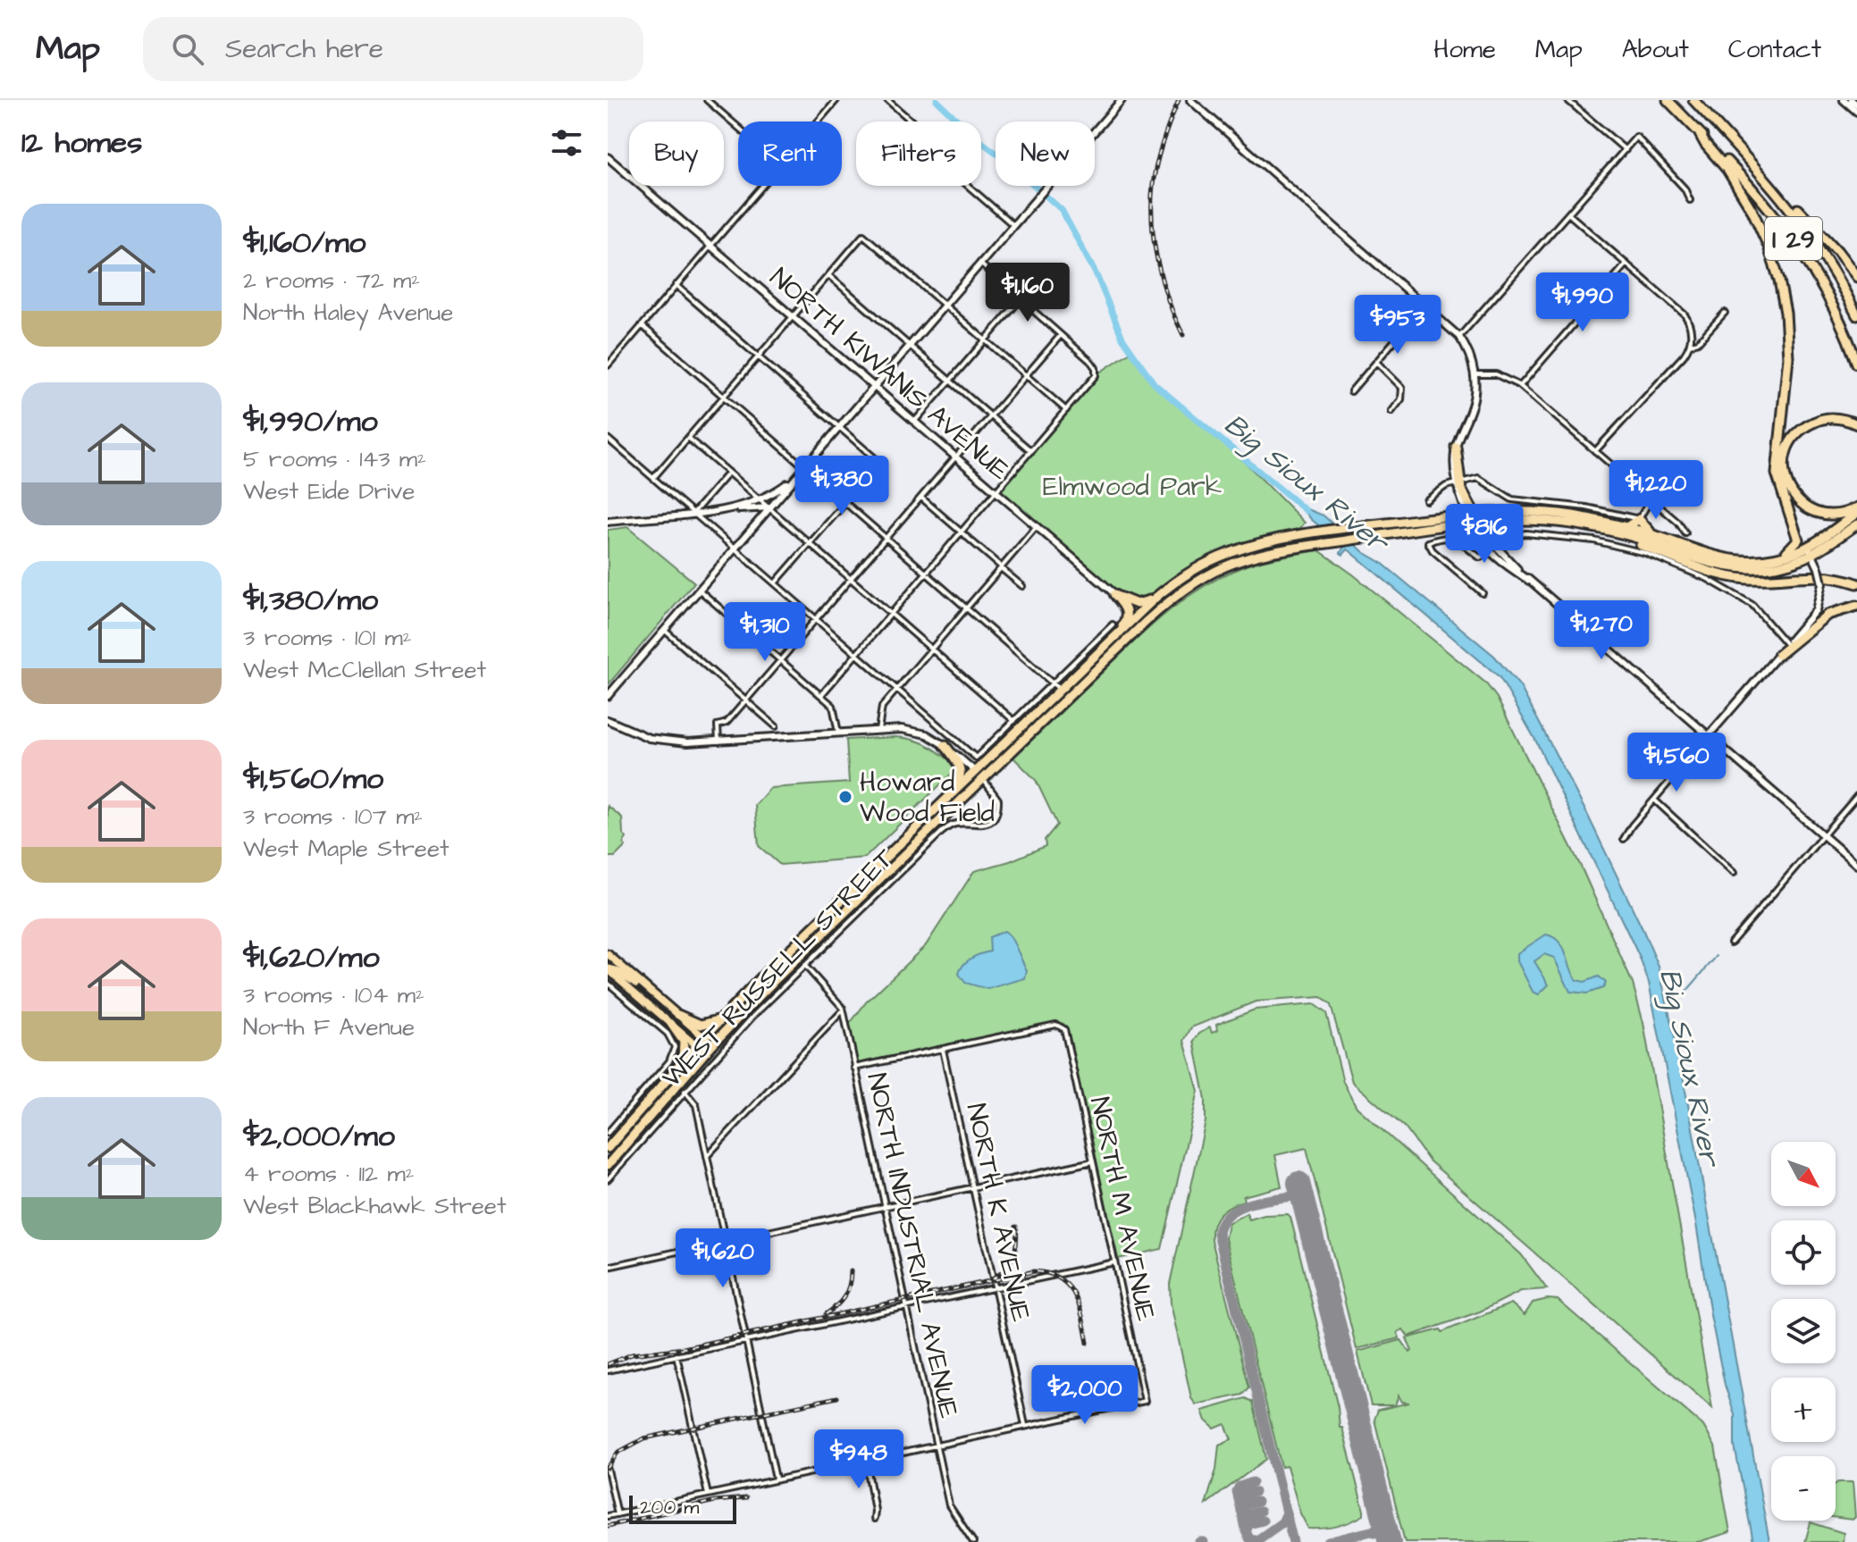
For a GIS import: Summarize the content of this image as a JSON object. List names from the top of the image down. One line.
{"streets":{"highway":["I 29","WEST RUSSELL STREET"],"main road":["NORTH KIWANIS AVENUE"],"street":["NORTH M AVENUE","NORTH K AVENUE","NORTH INDUSTRIAL AVENUE"]},"crossings":[["NORTH KIWANIS AVENUE","WEST RUSSELL STREET"],["NORTH M AVENUE","NORTH K AVENUE"]],"water":["Big Sioux River"],"parks":["Elmwood Park"],"places":["Howard Wood Field"],"scale_bar":"200 m","north":"bottom right","page":{"header":"Map","search":"Search here","nav":["Home","Map","About","Contact"],"heading":"12 homes","chip":["Buy","Rent","Filters","New"],"list":[{"name":"$1,160/mo","note":"2 rooms · 72 m² · North Haley Avenue"},{"name":"$1,990/mo","note":"5 rooms · 143 m² · West Eide Drive"},{"name":"$1,380/mo","note":"3 rooms · 101 m² · West McClellan Street"},{"name":"$1,560/mo","note":"3 rooms · 107 m² · West Maple Street"},{"name":"$1,620/mo","note":"3 rooms · 104 m² · North F Avenue"},{"name":"$2,000/mo","note":"4 rooms · 112 m² · West Blackhawk Street"}],"price":["$1,160","$1,990","$953","$1,380","$1,220","$816","$1,270","$1,310","$1,560","$1,620","$2,000","$948"],"map_buttons":["+","−"],"scale":"200 m"}}
